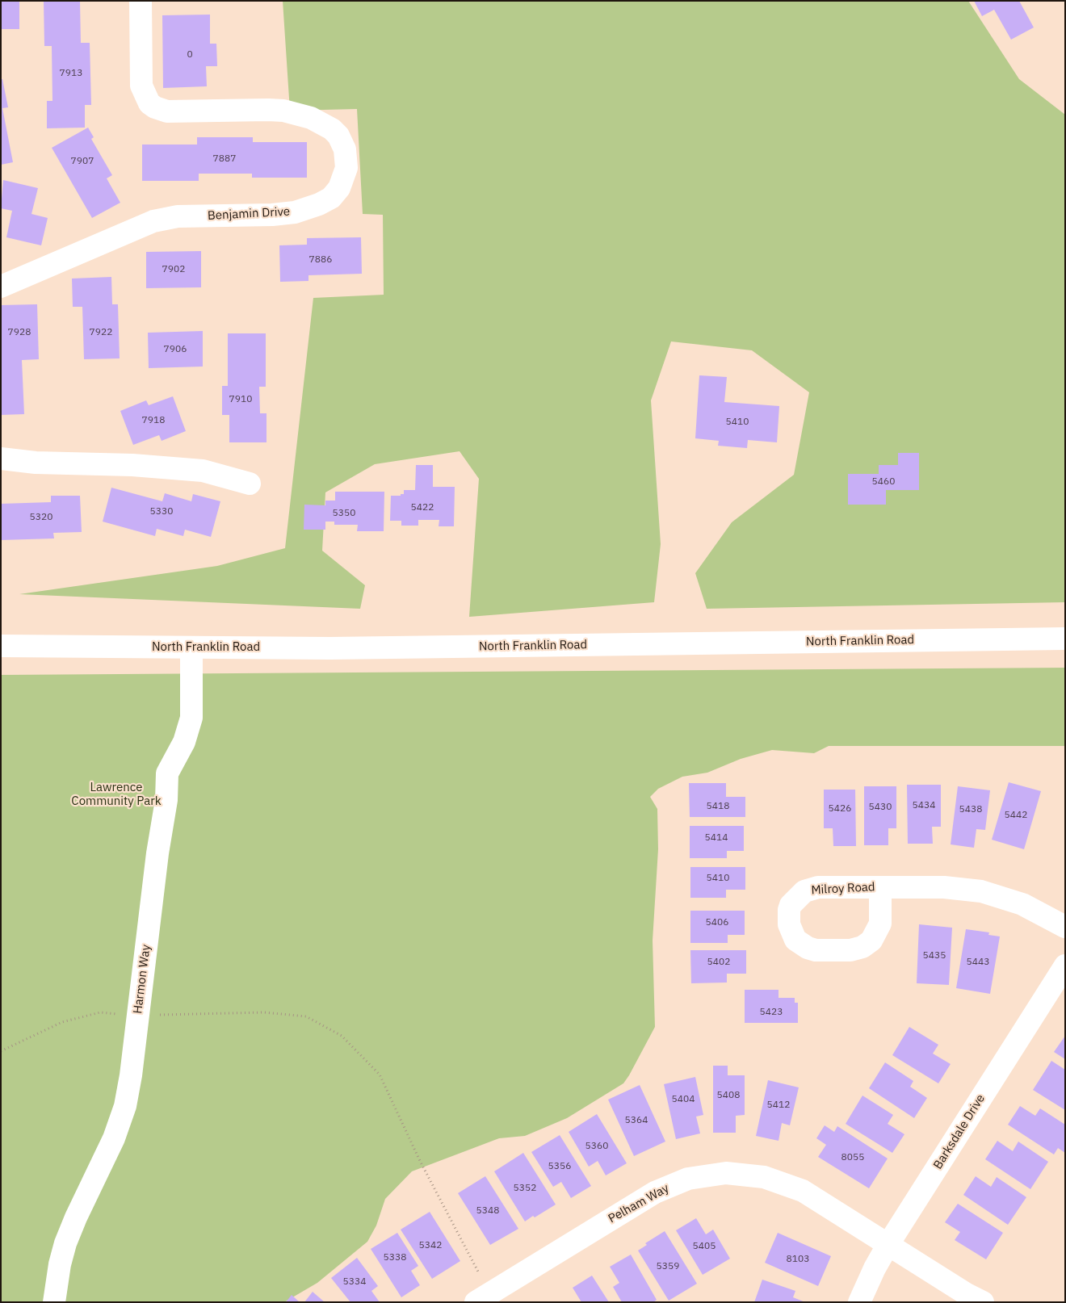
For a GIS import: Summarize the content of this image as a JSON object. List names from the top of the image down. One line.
{"streets":{"street":["Benjamin Drive","North Franklin Road","Harmon Way","Barksdale Drive","Pelham Way"]},"crossings":[["North Franklin Road","Harmon Way"],["Barksdale Drive","Pelham Way"]],"parks":["Lawrence Community Park"],"house_numbers":["0","7913","7887","7907","7886","7902","7928","7922","7906","7910","7918","5410","5460","5422","5330","5350","5320","5434","5418","5430","5426","5438","5442","5414","5410","5406","5435","5402","5443","5423","5408","5404","5412","5364","5360","8055","5356","5352","5348","5342","5405","5338","8103","5359","5334"]}
